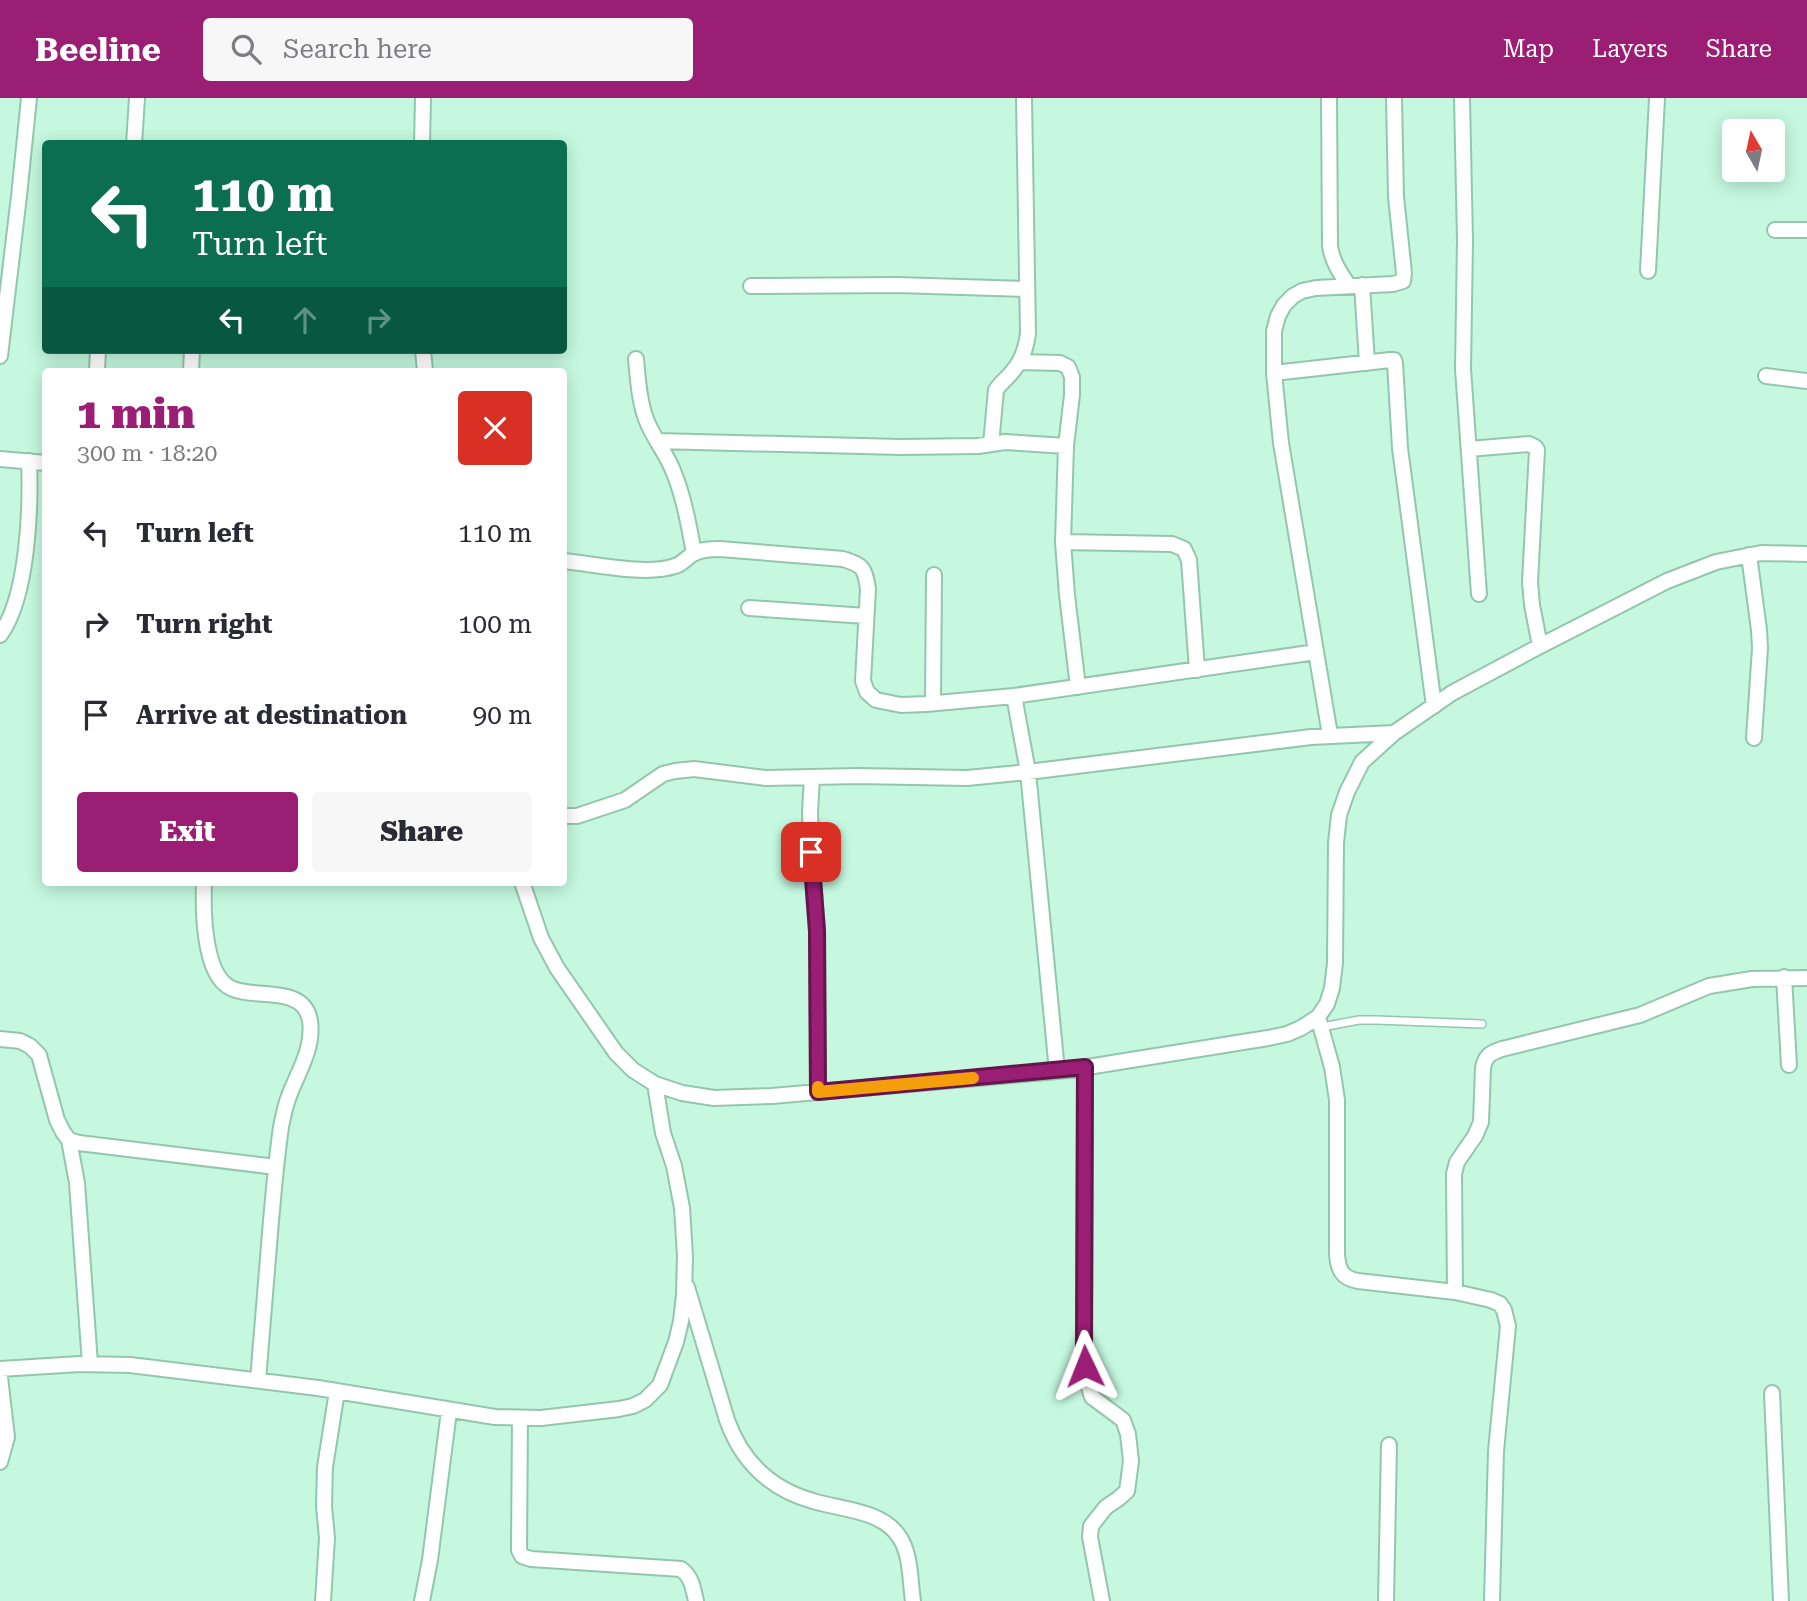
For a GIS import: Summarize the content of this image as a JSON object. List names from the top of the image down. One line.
{"north":"top","page":{"header":"Beeline","search":"Search here","nav":["Map","Layers","Share"],"turn":["110 m","Turn left"],"heading":["1 min","300 m · 18:20"],"list":[{"name":"Turn left","value":"110 m"},{"name":"Turn right","value":"100 m"},{"name":"Arrive at destination","value":"90 m"}],"buttons":["Exit","Share"]}}
